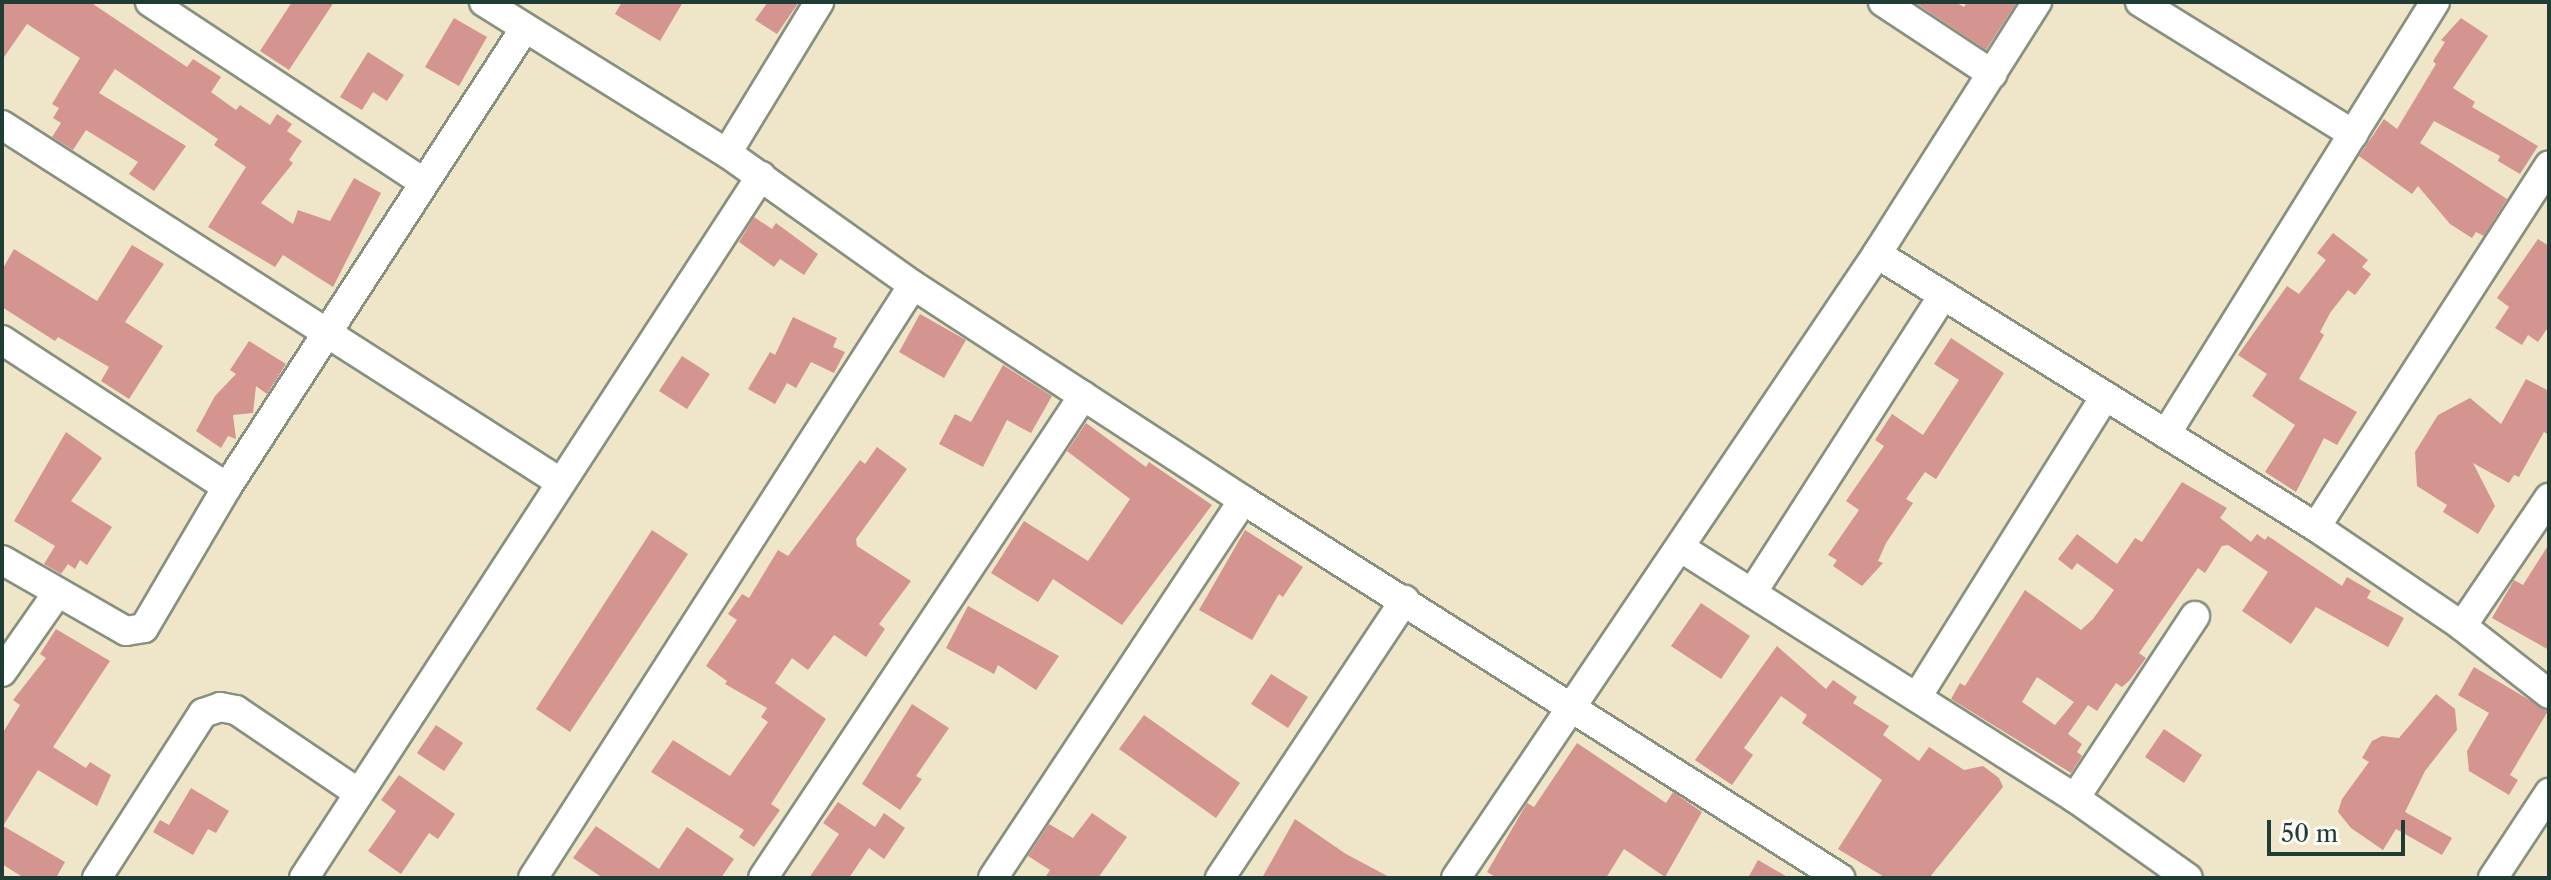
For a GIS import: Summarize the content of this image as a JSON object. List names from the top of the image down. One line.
{"scale_bar":"50 m"}
